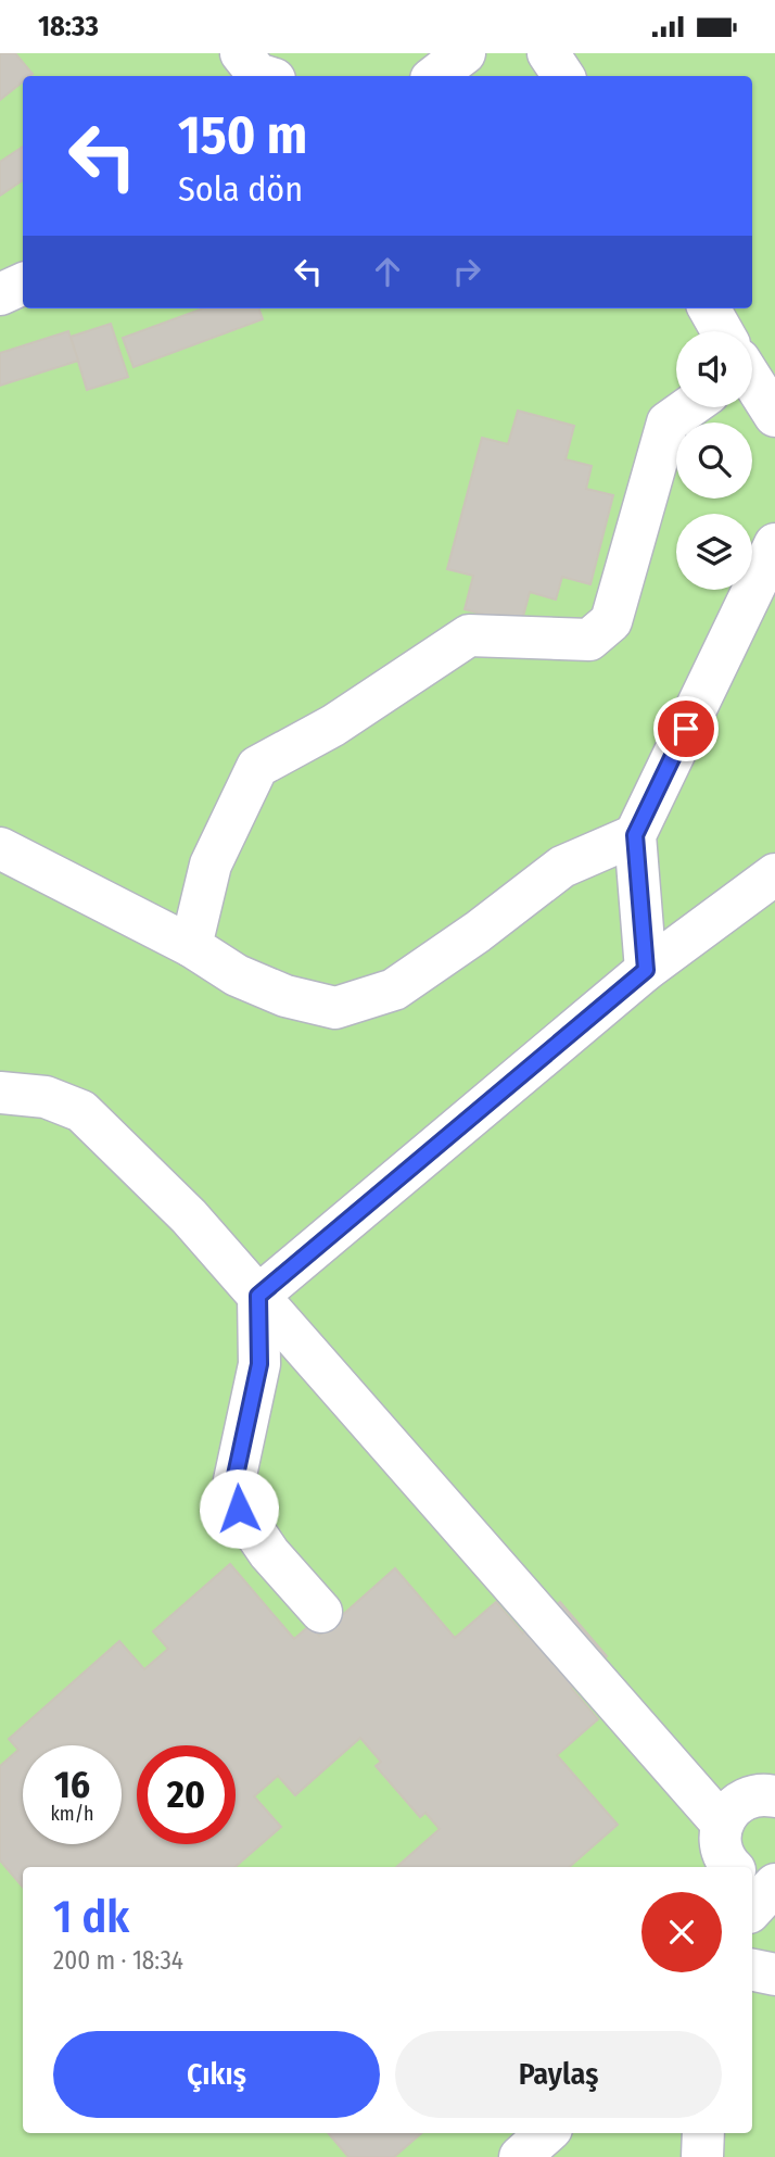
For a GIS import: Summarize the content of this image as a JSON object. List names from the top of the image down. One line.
{"page":{"status":"18:33","turn":["150 m","Sola dön"],"speed":"16 km/h","limit":"20","heading":["1 dk","200 m · 18:34"],"buttons":["Çıkış","Paylaş"]}}
